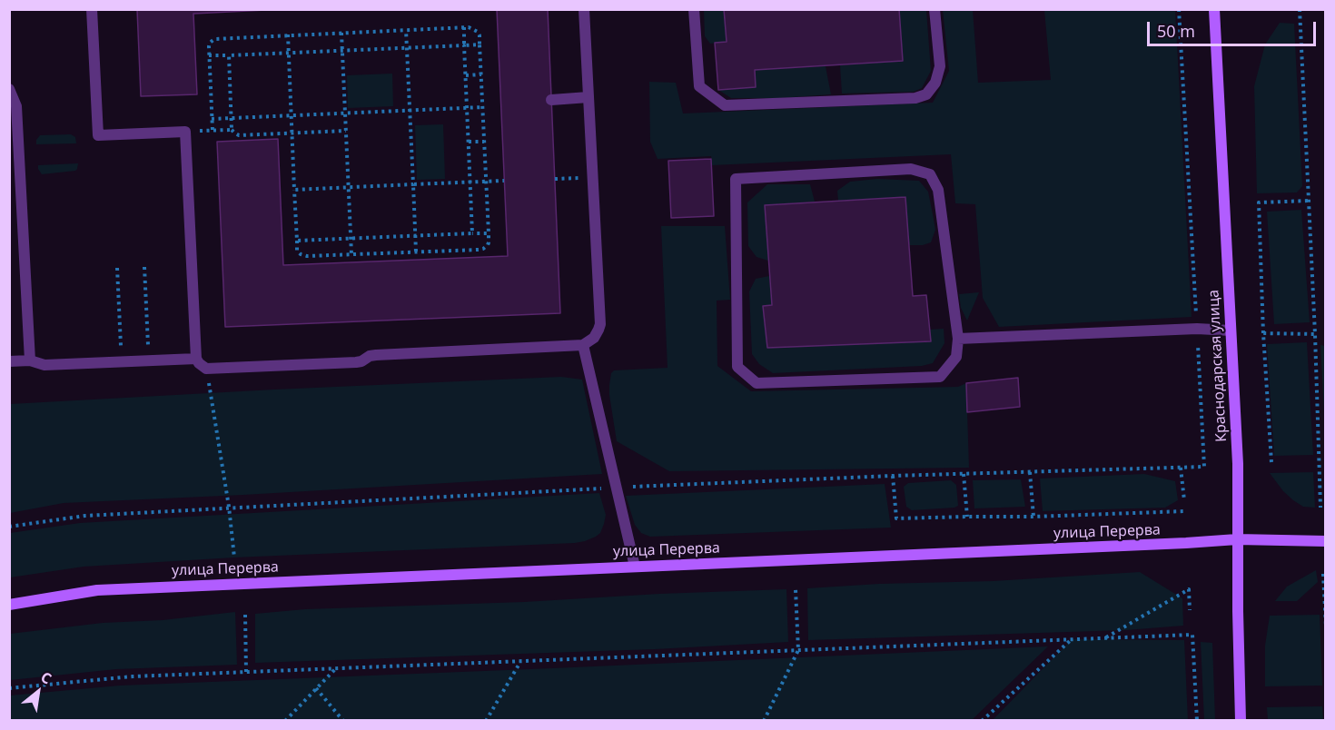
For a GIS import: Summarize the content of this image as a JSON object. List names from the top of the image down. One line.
{"streets":{"street":["Краснодарская улица","улица Перерва"]},"crossings":[["Краснодарская улица","улица Перерва"]],"scale_bar":"50 m","north":"top right"}
